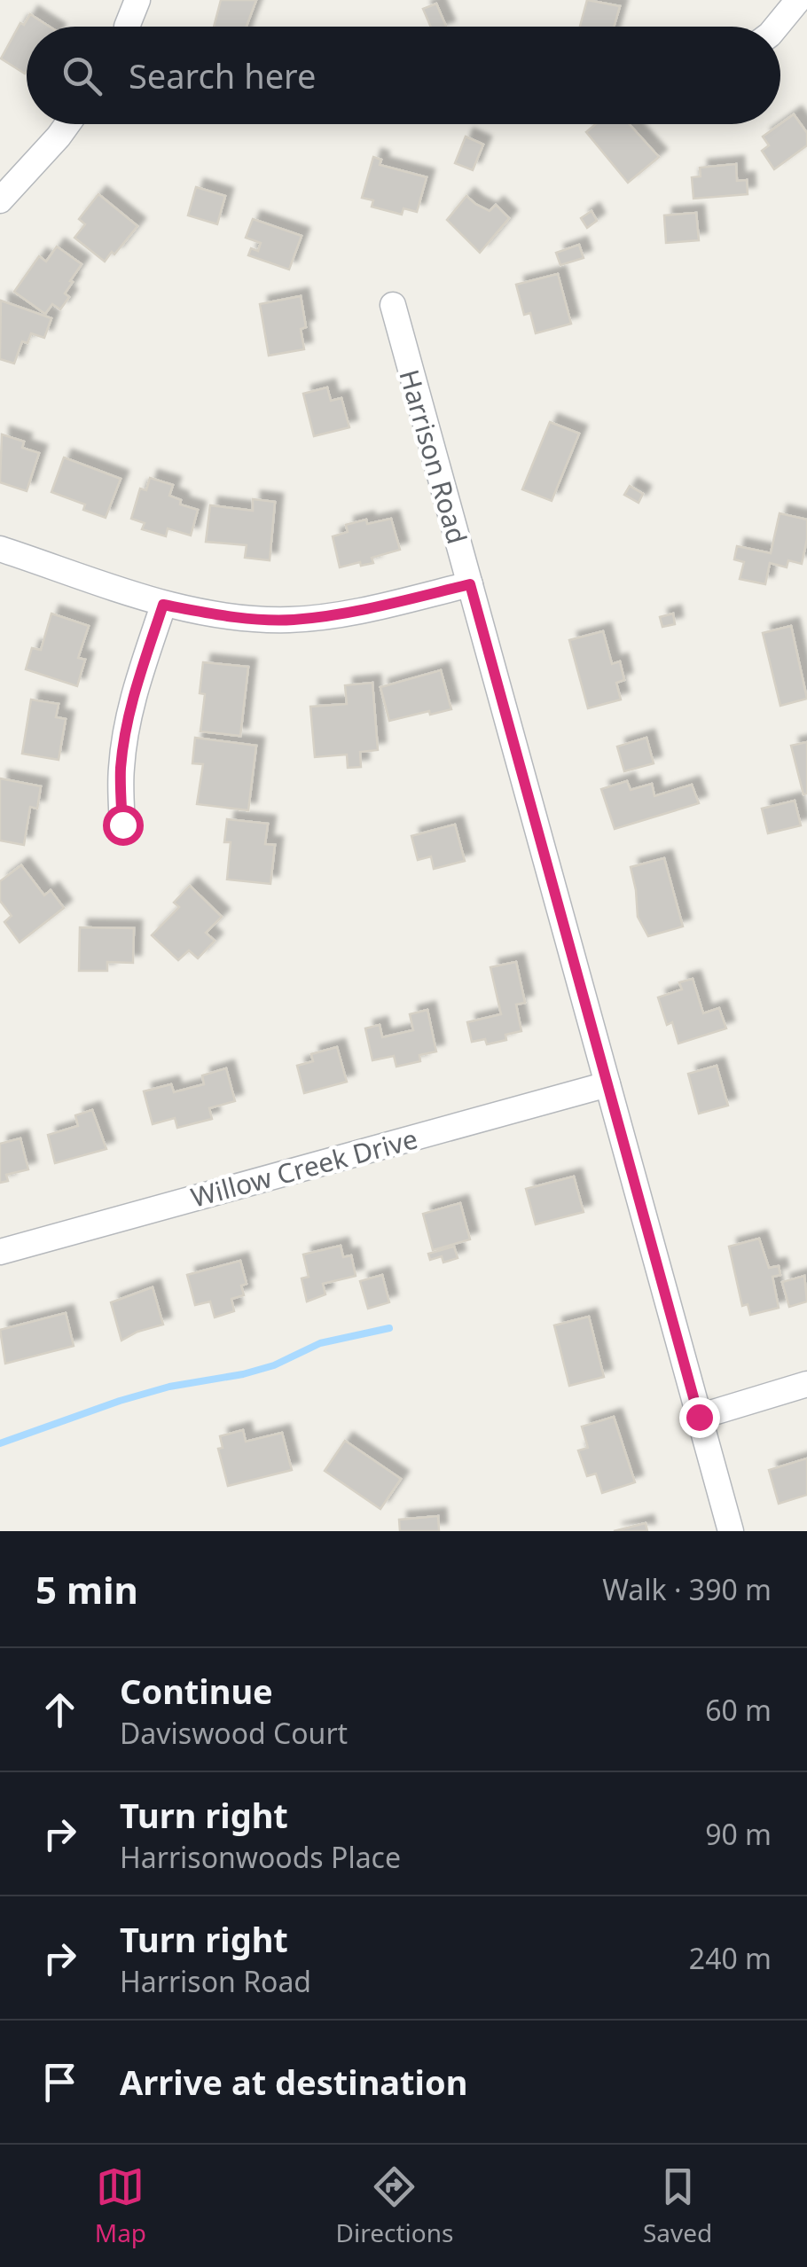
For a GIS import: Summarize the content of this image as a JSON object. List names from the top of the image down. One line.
{"streets":{"street":["Harrison Road","Willow Creek Drive"]},"crossings":[["Harrison Road","Willow Creek Drive"]],"page":{"search":"Search here","heading":["5 min","Walk · 390 m"],"list":[["Continue","Daviswood Court","60 m"],["Turn right","Harrisonwoods Place","90 m"],["Turn right","Harrison Road","240 m"],"Arrive at destination"],"nav":["Map","Directions","Saved"]}}
